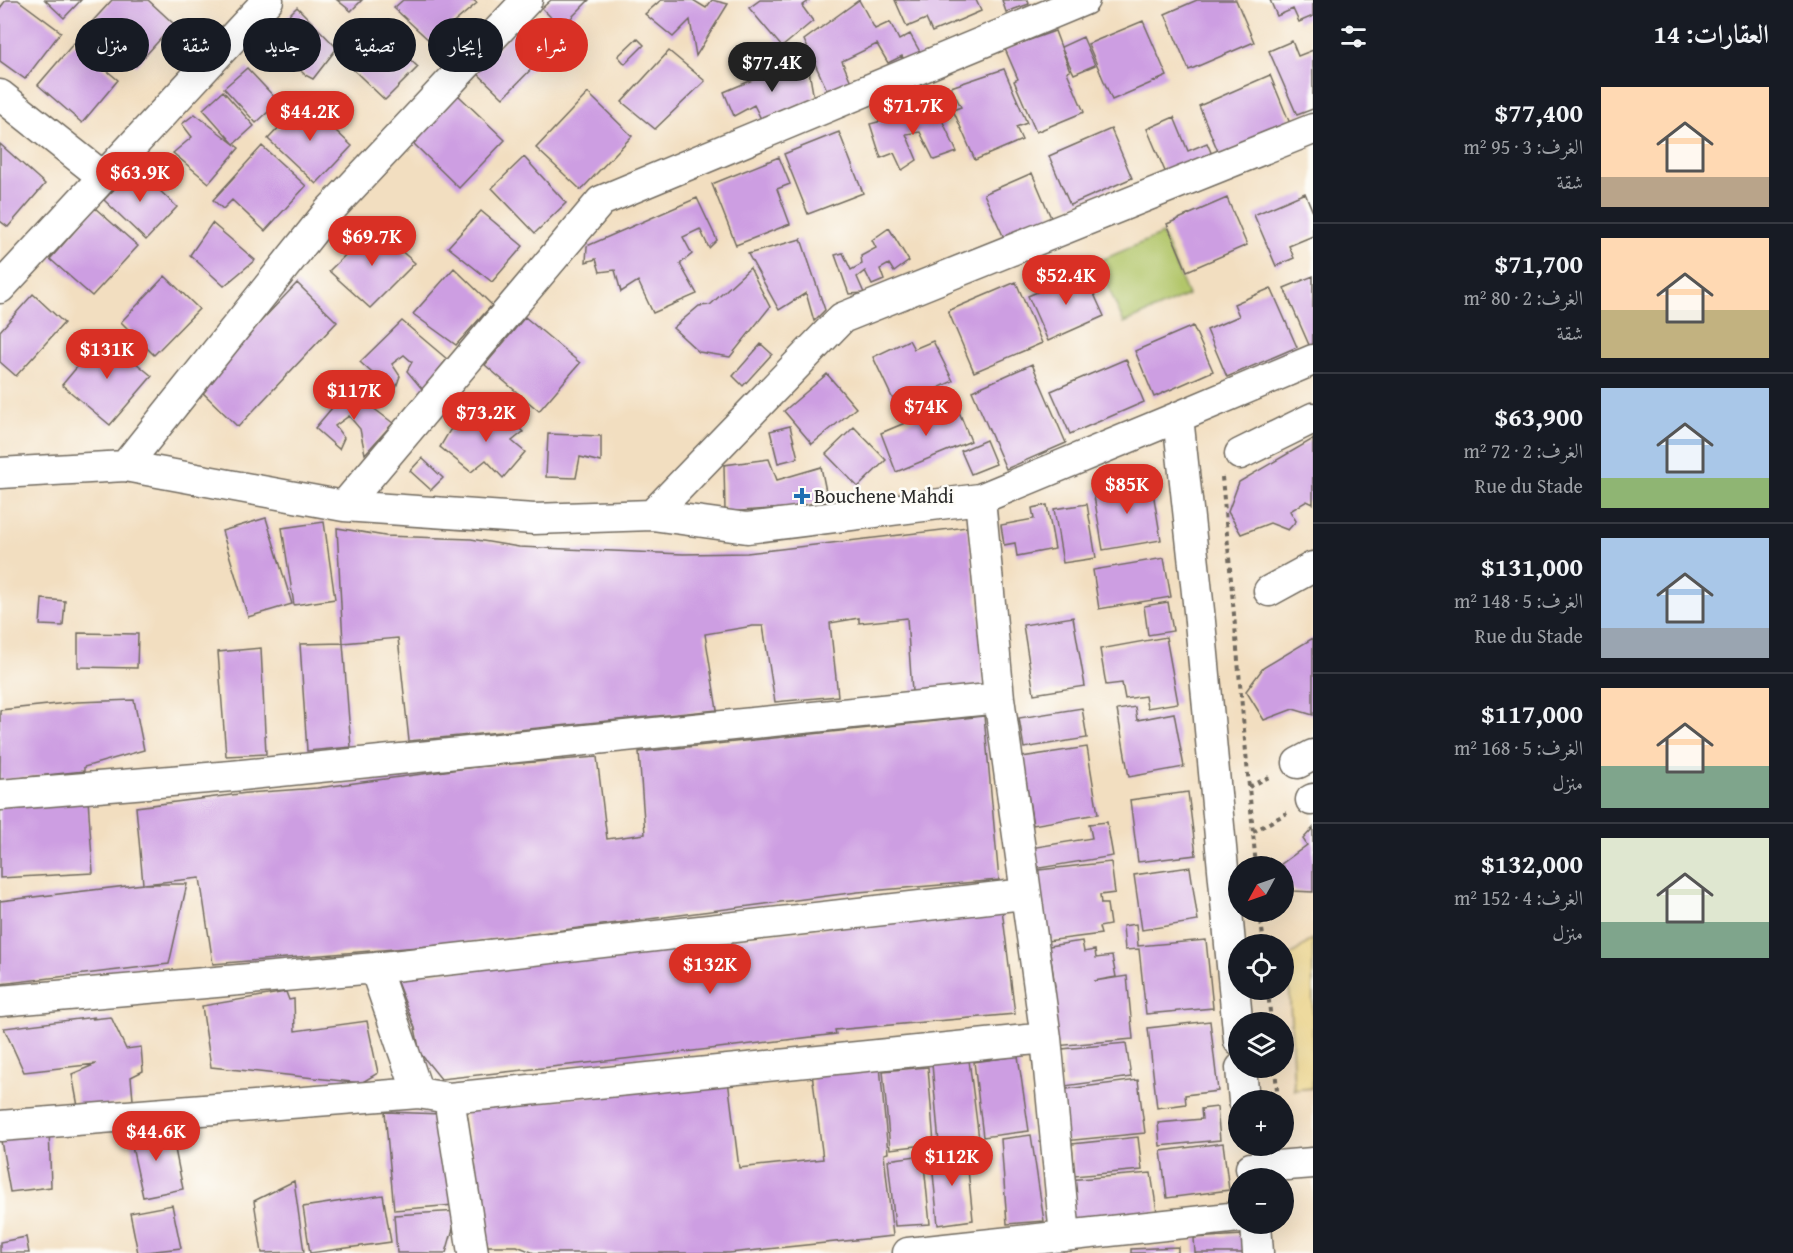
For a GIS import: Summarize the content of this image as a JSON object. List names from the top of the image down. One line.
{"places":{"health":["Bouchene Mahdi"]},"north":"bottom left","page":{"heading":"العقارات: 14","chip":["شراء","إيجار","تصفية","جديد","شقة","منزل"],"price":["$77.4K","$71.7K","$44.2K","$63.9K","$69.7K","$52.4K","$131K","$117K","$74K","$73.2K","$85K","$132K","$44.6K","$112K"],"list":[{"name":"$77,400","note":"الغرف: 3 · 95 m² · شقة"},{"name":"$71,700","note":"الغرف: 2 · 80 m² · شقة"},{"name":"$63,900","note":"الغرف: 2 · 72 m² · Rue du Stade"},{"name":"$131,000","note":"الغرف: 5 · 148 m² · Rue du Stade"},{"name":"$117,000","note":"الغرف: 5 · 168 m² · منزل"},{"name":"$132,000","note":"الغرف: 4 · 152 m² · منزل"}],"map_buttons":["+","−"]}}
